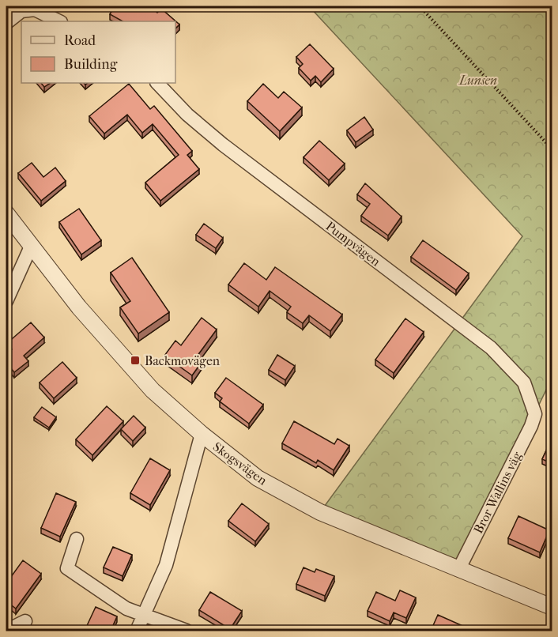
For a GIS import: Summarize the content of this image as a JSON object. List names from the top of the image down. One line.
{"streets":{"street":["Pumpvägen","Skogsvägen","Bror Wallins väg"]},"crossings":[["Pumpvägen","Bror Wallins väg"],["Skogsvägen","Bror Wallins väg"]],"parks":["Lunsen"],"places":{"transit":["Backmovägen"]},"legend":["Road","Building"]}
